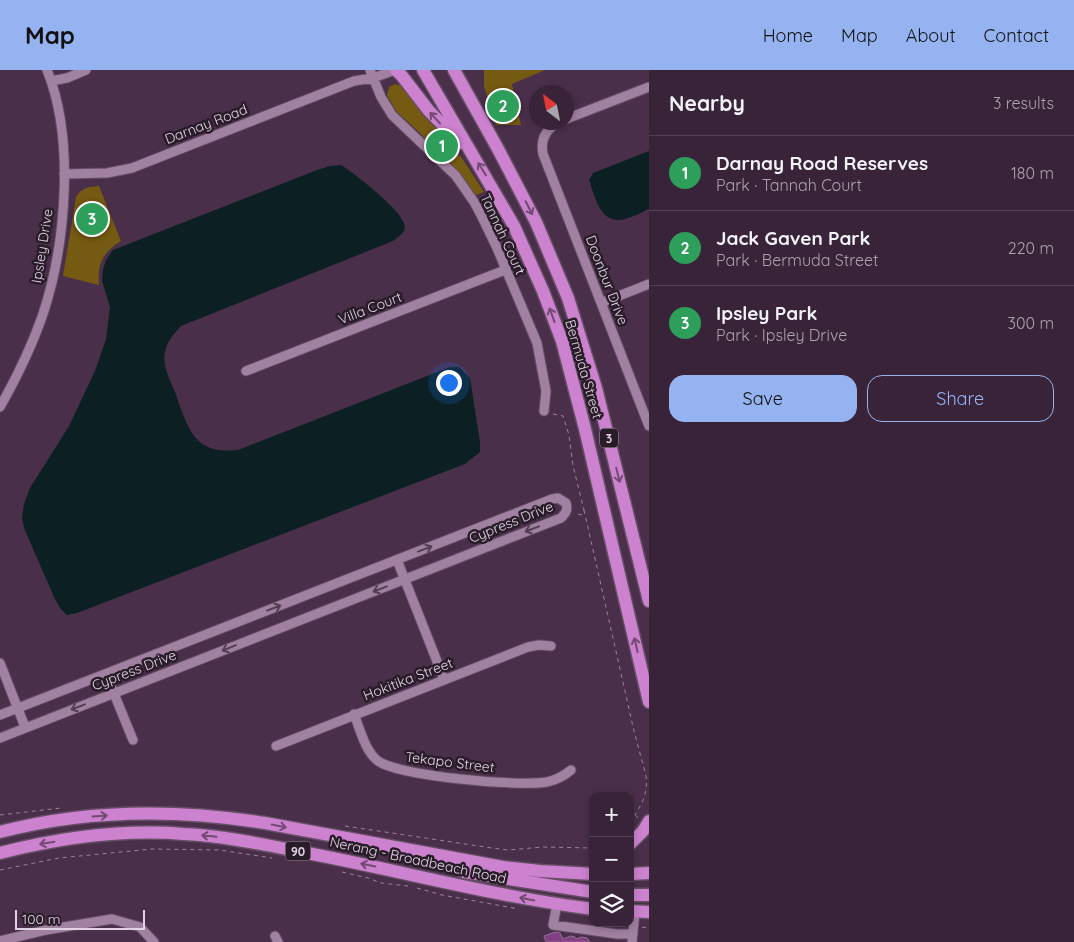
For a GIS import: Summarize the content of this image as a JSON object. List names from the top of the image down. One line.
{"streets":{"main road":["Bermuda Street","3","90","Nerang - Broadbeach Road"],"street":["Darnay Road","Tannah Court","Ipsley Drive","Doonbur Drive","Villa Court","Cypress Drive","Hokitika Street","Tekapo Street"]},"crossings":[["Darnay Road","Tannah Court"],["Darnay Road","Ipsley Drive"],["Tannah Court","Villa Court"],["Hokitika Street","Tekapo Street"],["90","Nerang - Broadbeach Road"]],"scale_bar":"100 m","north":"top left","page":{"header":"Map","nav":["Home","Map","About","Contact"],"heading":["Nearby","3 results"],"pins":["2","1","3"],"list":[{"mark":"1","name":"Darnay Road Reserves","note":"Park · Tannah Court","value":"180 m"},{"mark":"2","name":"Jack Gaven Park","note":"Park · Bermuda Street","value":"220 m"},{"mark":"3","name":"Ipsley Park","note":"Park · Ipsley Drive","value":"300 m"}],"buttons":["Save","Share"],"map_buttons":["+","−"],"scale":"100 m"}}
